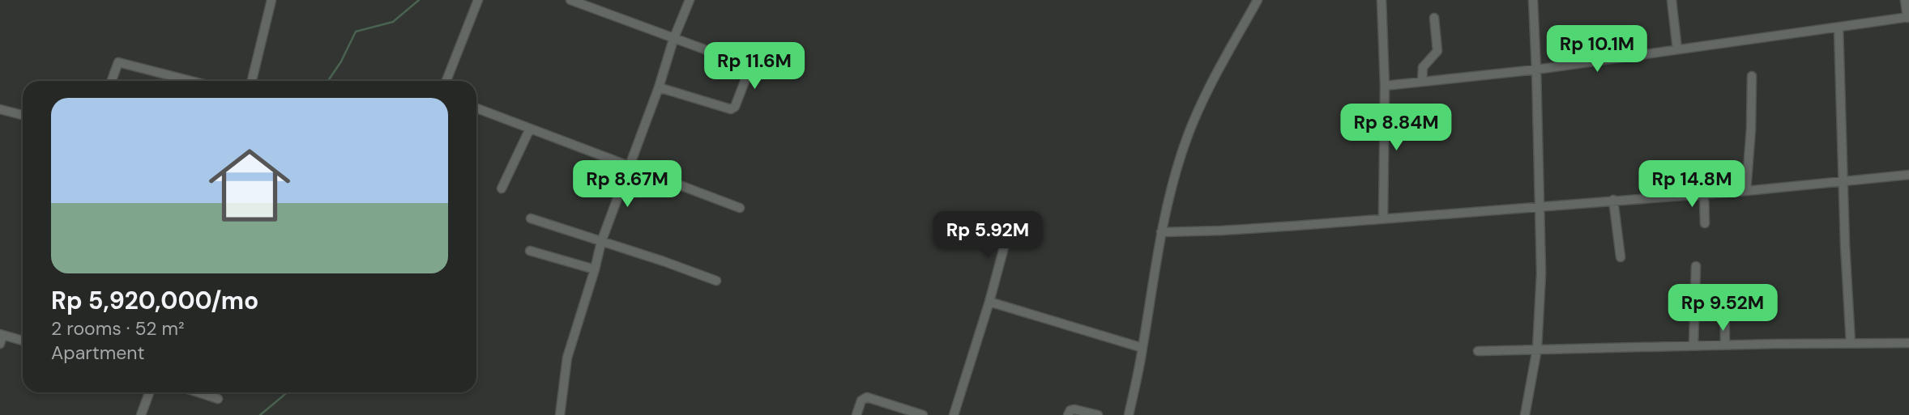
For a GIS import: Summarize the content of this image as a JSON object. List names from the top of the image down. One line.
{"page":{"price":["Rp 10.1M","Rp 11.6M","Rp 8.84M","Rp 8.67M","Rp 14.8M","Rp 5.92M","Rp 9.52M"],"list":[{"name":"Rp 5,920,000/mo","note":"2 rooms · 52 m² · Apartment"}]}}
